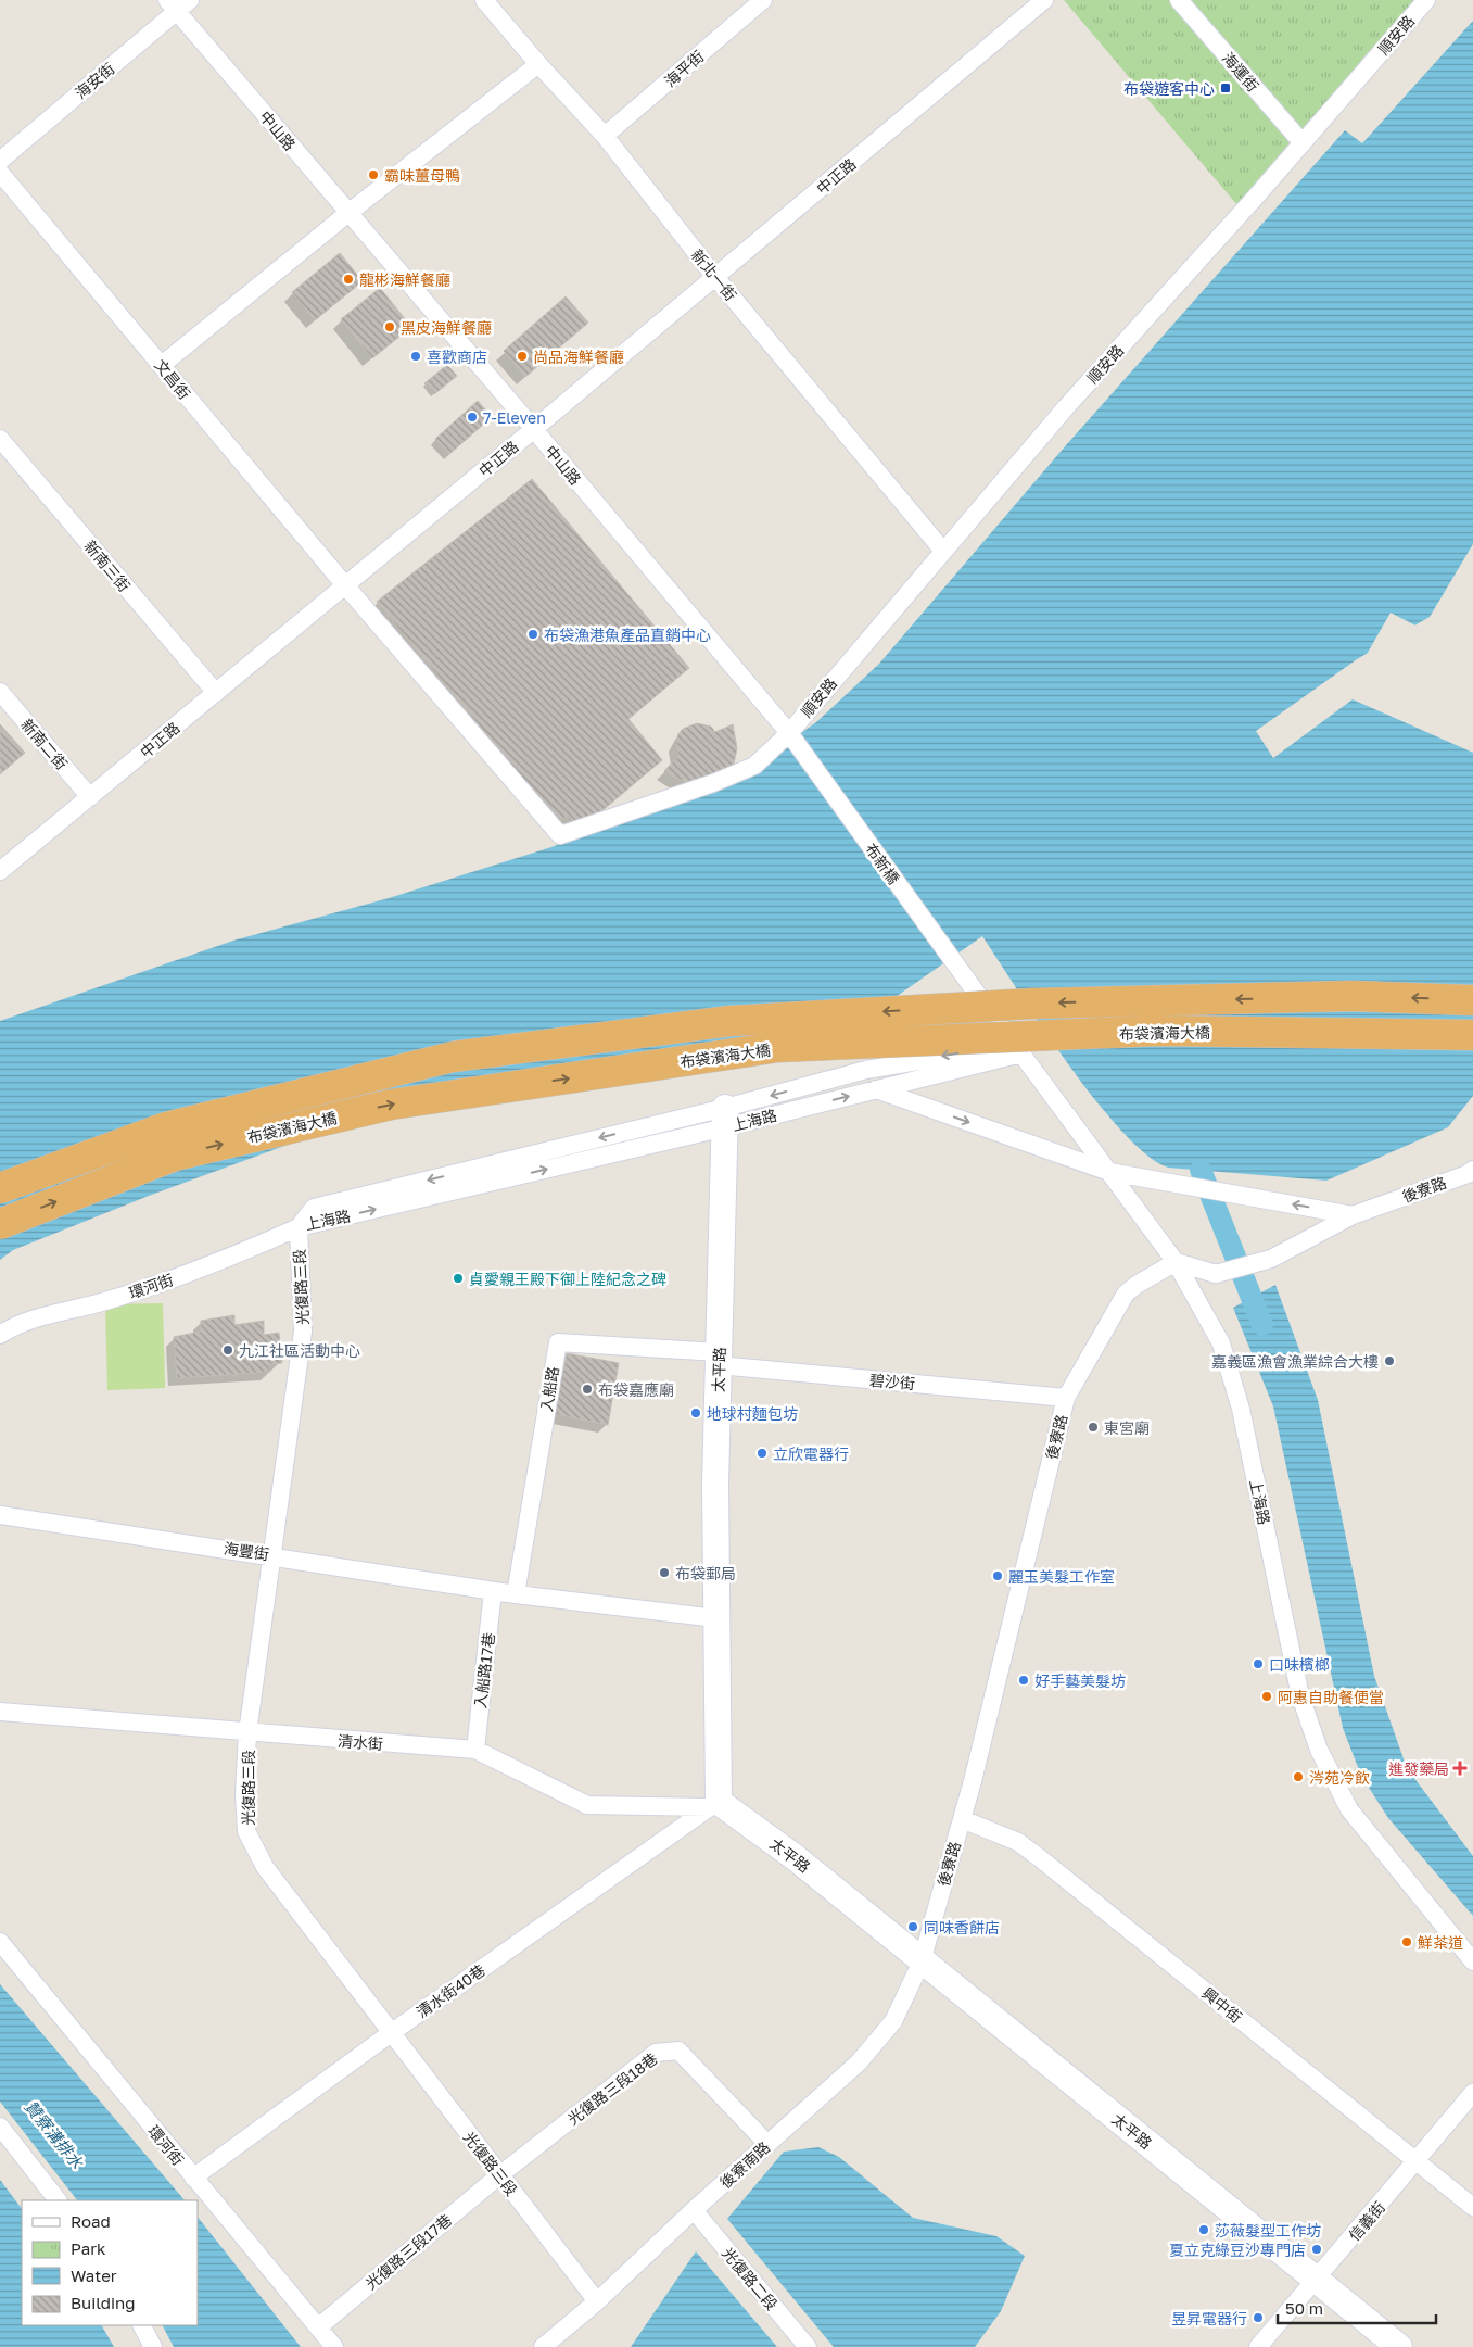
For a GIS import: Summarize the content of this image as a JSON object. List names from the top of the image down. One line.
{"streets":{"highway":["布袋濱海大橋"],"main road":["太平路"],"street":["順安路","海平街","海運街","海安街","中山路","中正路","新北一街","文昌街","新南三街","新南二街","布新橋","上海路","後寮路","環河街","光復路三段","碧沙街","入船路","海豐街","入船路17巷","清水街","清水街40巷","興中街","光復路三段18巷","後寮南路","信義街","光復路三段17巷","光復路二段"]},"crossings":[["順安路","海運街"],["順安路","中山路"],["順安路","新北一街"],["順安路","文昌街"],["順安路","布新橋"],["海平街","新北一街"],["海安街","中山路"],["中山路","中正路"],["中山路","文昌街"],["中山路","布新橋"],["中正路","新北一街"],["中正路","文昌街"],["中正路","新南三街"],["中正路","新南二街"],["文昌街","布新橋"],["布新橋","上海路"],["上海路","後寮路"],["上海路","環河街"],["上海路","光復路三段"],["上海路","太平路"],["後寮路","太平路"],["後寮路","碧沙街"],["後寮路","興中街"],["後寮路","後寮南路"],["環河街","光復路三段"],["環河街","清水街40巷"],["環河街","光復路三段17巷"],["光復路三段","海豐街"],["光復路三段","清水街"],["光復路三段","清水街40巷"],["光復路三段","光復路三段18巷"],["光復路三段","後寮南路"],["光復路三段","光復路三段17巷"],["太平路","碧沙街"],["太平路","入船路"],["太平路","後寮南路"],["太平路","信義街"],["碧沙街","入船路"],["海豐街","入船路17巷"],["入船路17巷","清水街"],["清水街","清水街40巷"],["興中街","信義街"],["光復路三段18巷","後寮南路"],["光復路三段18巷","光復路三段17巷"],["後寮南路","光復路二段"]],"water":["贊寮溝排水"],"places":{"transit":["布袋遊客中心"],"other":["霸味薑母鴨","龍彬海鮮餐廳","黑皮海鮮餐廳","喜歡商店","尚品海鮮餐廳","7-Eleven","布袋漁港魚產品直銷中心","貞愛親王殿下御上陸紀念之碑","九江社區活動中心","嘉義區漁會漁業綜合大樓","布袋嘉應廟","地球村麵包坊","東宮廟","立欣電器行","布袋郵局","麗玉美髮工作室","口味檳榔","好手藝美髮坊","阿惠自助餐便當","涔苑冷飲","同味香餅店","鮮茶道","莎薇髮型工作坊","夏立克綠豆沙專門店","昱昇電器行"],"health":["進發藥局"]},"legend":["Road","Park","Water","Building"],"scale_bar":"50 m"}
